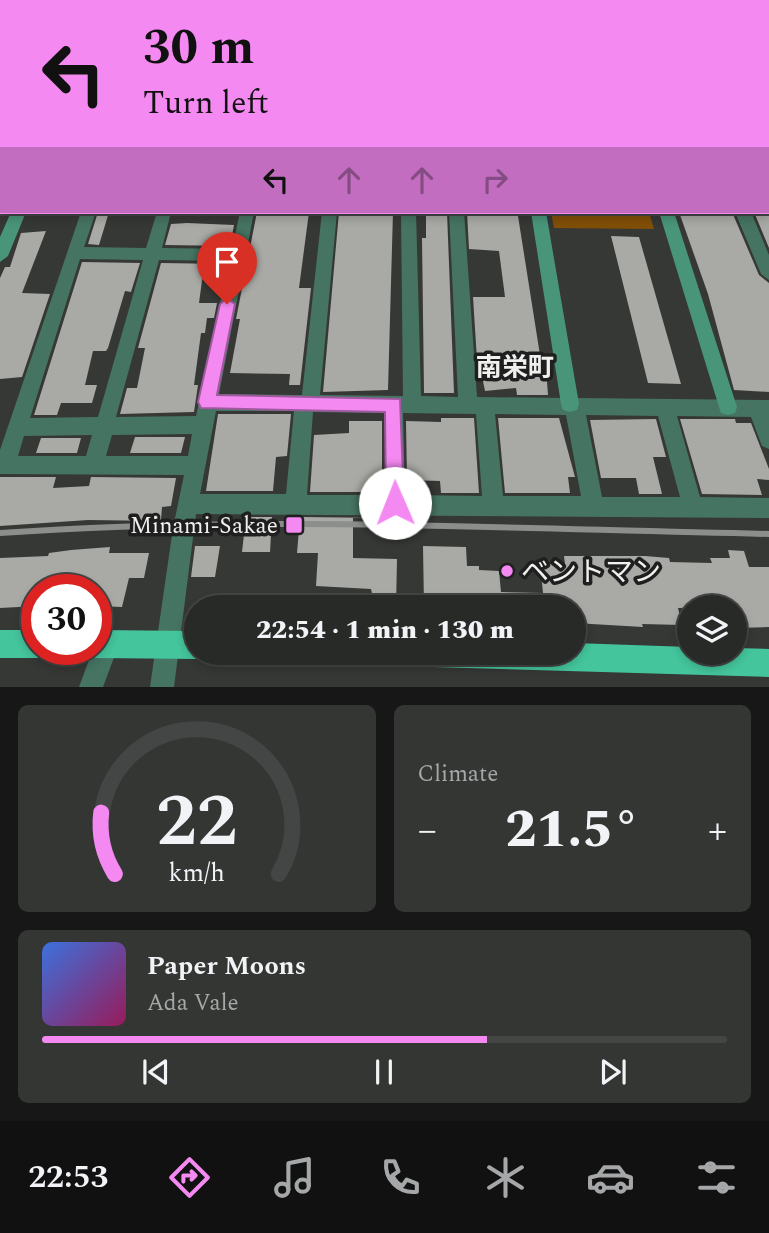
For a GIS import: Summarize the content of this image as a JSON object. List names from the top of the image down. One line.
{"districts":["南栄町"],"places":{"transit":["Minami-Sakae"],"other":["ベントマン"]},"page":{"turn":["30 m","Turn left"],"limit":"30","trip":"22:54 · 1 min · 130 m","tile":"Climate","heat":["−","21.5°","+"],"song":["Paper Moons","Ada Vale"],"tabs":"22:53","gauge":["22","km/h"]}}
